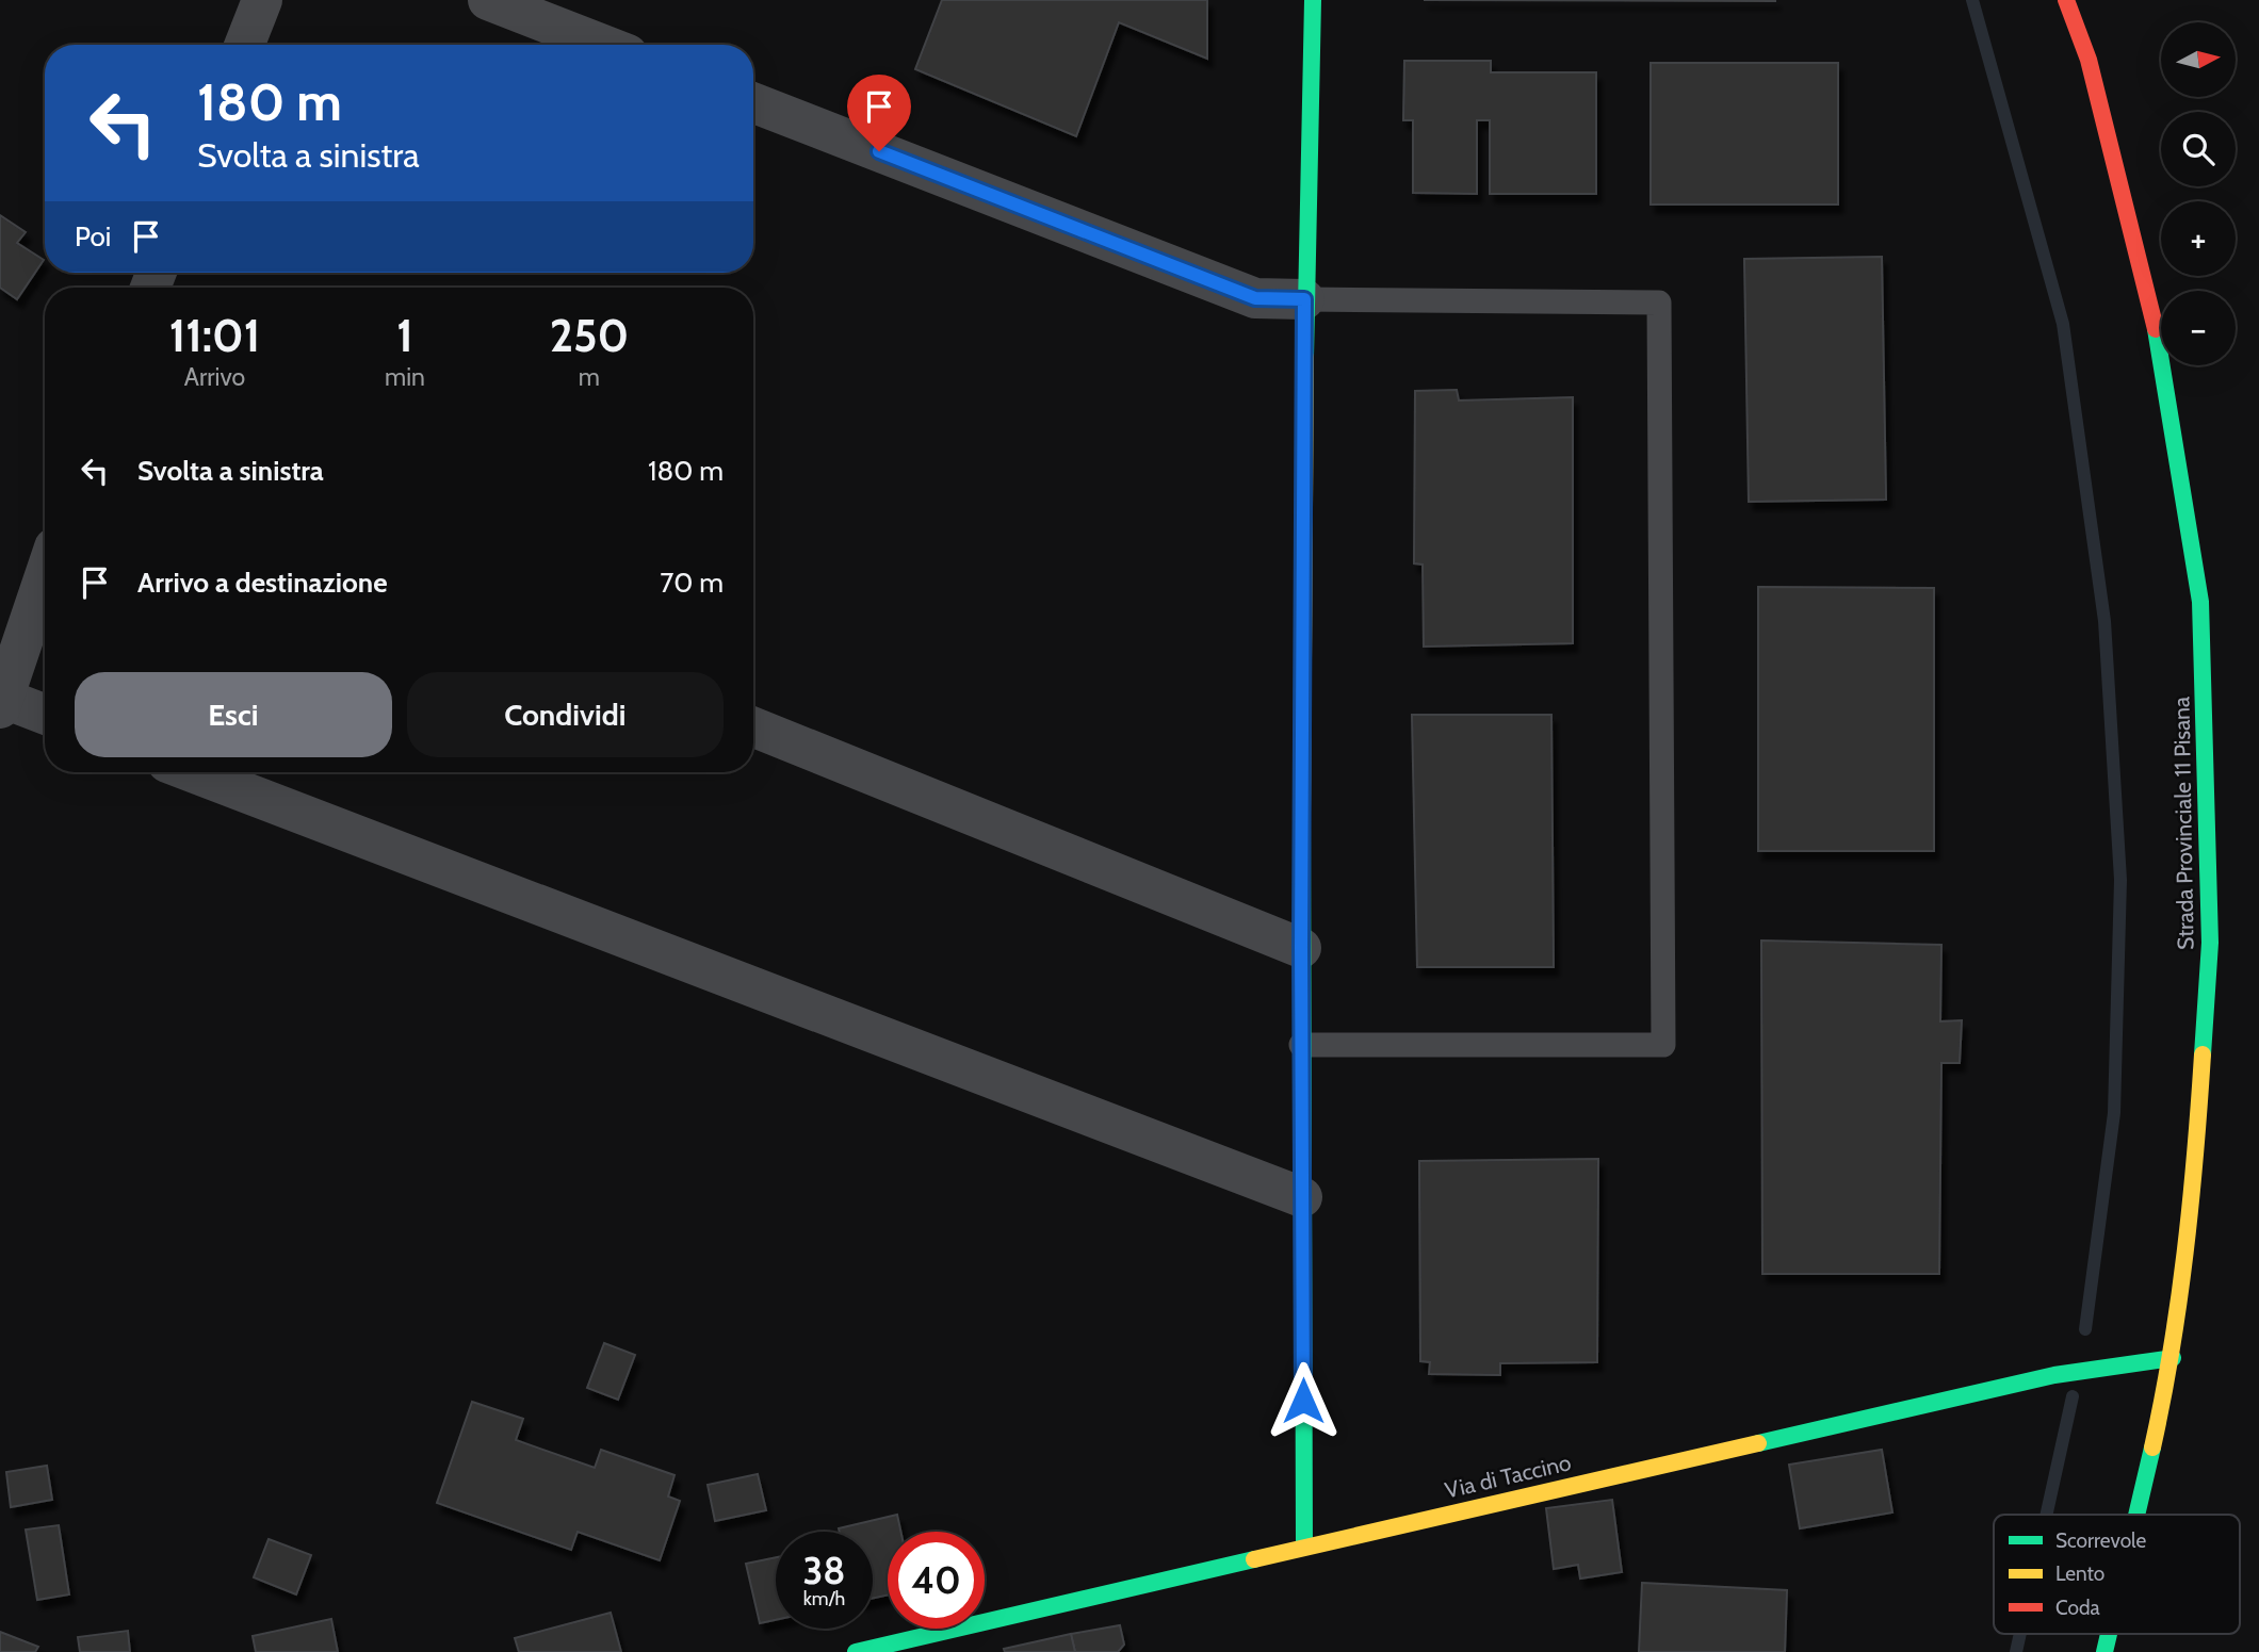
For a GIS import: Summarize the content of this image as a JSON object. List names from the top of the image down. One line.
{"streets":{"street":["Strada Provinciale 11 Pisana","Via di Taccino"]},"crossings":[["Strada Provinciale 11 Pisana","Via di Taccino"]],"legend":["Scorrevole","Lento","Coda"],"north":"right","page":{"map_buttons":["+","−"],"turn":["180 m","Svolta a sinistra"],"then":"Poi","eta":["11:01","Arrivo","1","min","250","m"],"list":[{"name":"Svolta a sinistra","value":"180 m"},{"name":"Arrivo a destinazione","value":"70 m"}],"buttons":["Esci","Condividi"],"speed":"38 km/h","limit":"40"}}
